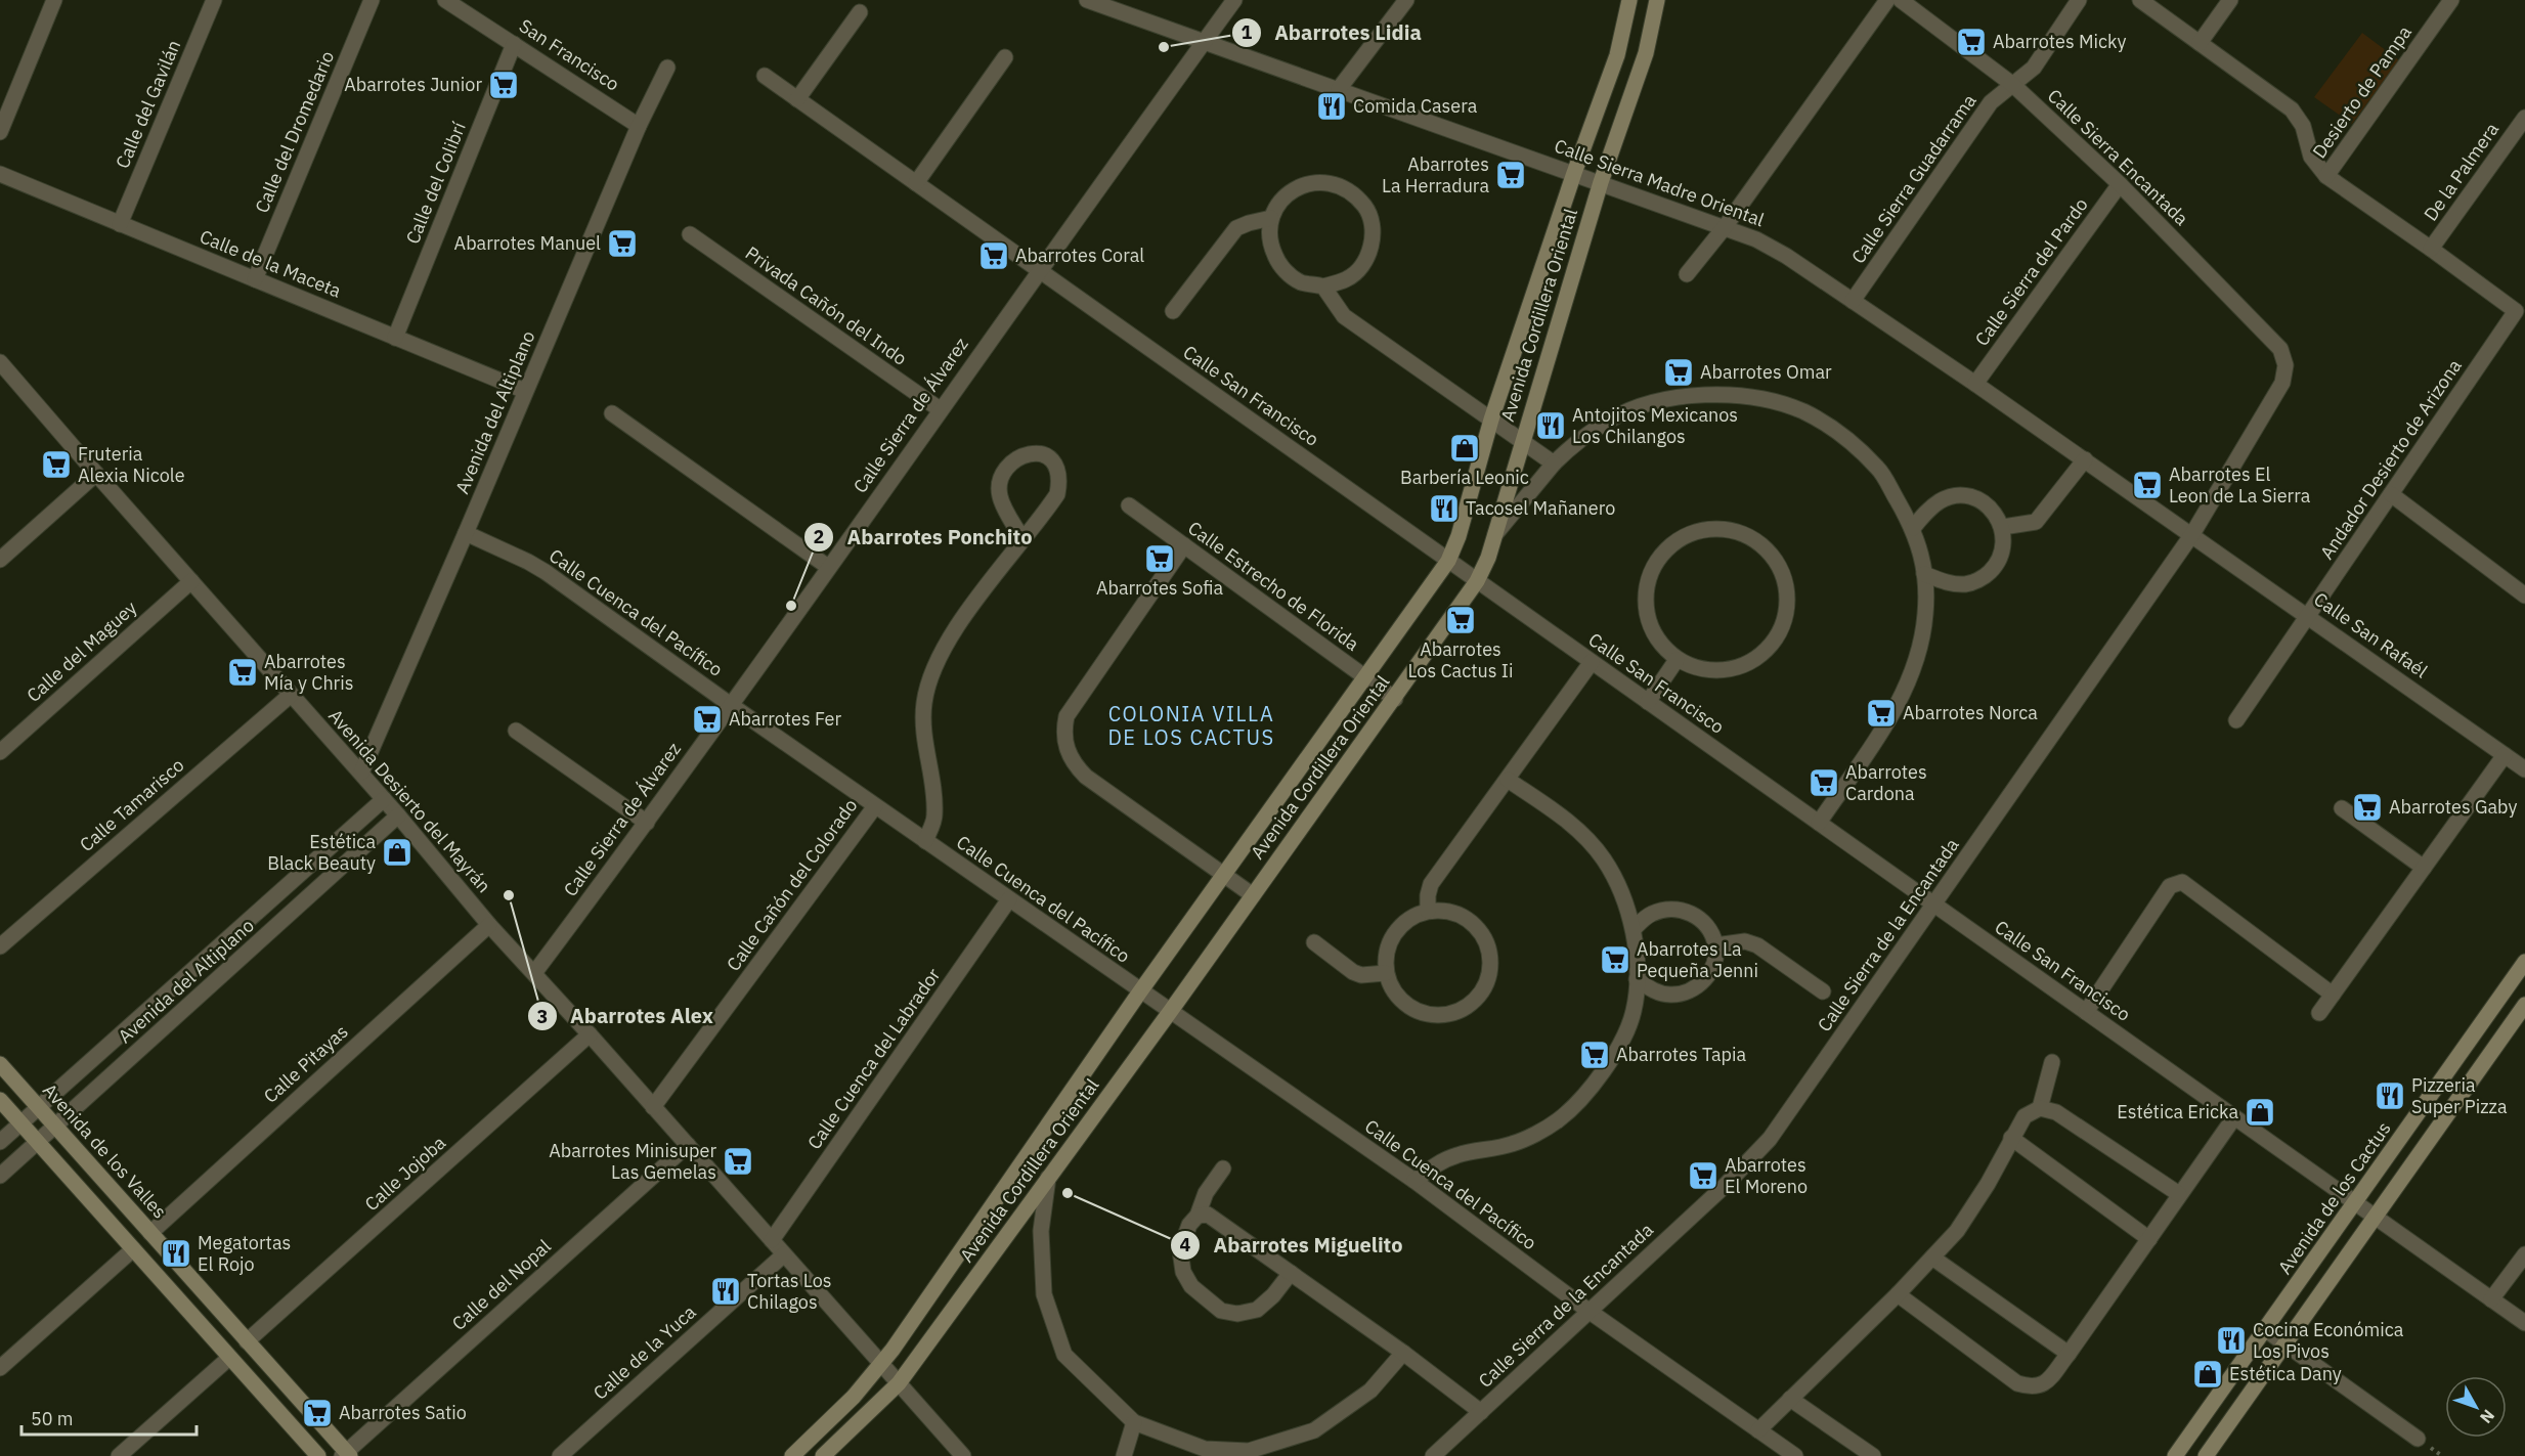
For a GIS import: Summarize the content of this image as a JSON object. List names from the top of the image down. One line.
{"streets":{"street":["San Francisco","Desierto de Pampa","Calle del Gavilán","Calle del Dromedario","Calle Sierra Encantada","De la Palmera","Calle Sierra Guadarrama","Calle del Colibrí","Calle Sierra Madre Oriental","Calle de la Maceta","Calle Sierra del Pardo","Privada Cañón del Indo","Avenida Cordillera Oriental","Calle San Francisco","Avenida del Altiplano","Calle Sierra de Álvarez","Andador Desierto de Arizona","Calle Estrecho de Florida","Calle Cuenca del Pacífico","Calle San Rafaél","Calle del Maguey","Avenida Desierto del Mayrán","Calle Tamarisco","Calle Cañón del Colorado","Calle Sierra de la Encantada","Calle Cuenca del Labrador","Calle Pitayas","Avenida de los Valles","Calle Jojoba","Avenida de los Cactus","Calle del Nopal","Calle de la Yuca"]},"crossings":[["San Francisco","Calle del Colibrí"],["San Francisco","Avenida del Altiplano"],["Calle del Gavilán","Calle de la Maceta"],["Calle del Dromedario","Calle de la Maceta"],["Calle Sierra Encantada","Calle Sierra Guadarrama"],["Calle Sierra Encantada","Calle Sierra del Pardo"],["Calle Sierra Encantada","Calle Sierra de la Encantada"],["De la Palmera","Andador Desierto de Arizona"],["Calle Sierra Guadarrama","Calle Sierra Madre Oriental"],["Calle del Colibrí","Calle de la Maceta"],["Calle Sierra Madre Oriental","Calle Sierra del Pardo"],["Calle Sierra Madre Oriental","Avenida Cordillera Oriental"],["Calle Sierra Madre Oriental","Calle Sierra de Álvarez"],["Calle Sierra Madre Oriental","Calle San Rafaél"],["Calle Sierra Madre Oriental","Calle Sierra de la Encantada"],["Calle de la Maceta","Avenida del Altiplano"],["Privada Cañón del Indo","Calle Sierra de Álvarez"],["Avenida Cordillera Oriental","Calle San Francisco"],["Avenida Cordillera Oriental","Calle Estrecho de Florida"],["Avenida Cordillera Oriental","Calle Cuenca del Pacífico"],["Avenida Cordillera Oriental","Avenida Desierto del Mayrán"],["Calle San Francisco","Calle Sierra de Álvarez"],["Calle San Francisco","Calle Sierra de la Encantada"],["Calle San Francisco","Avenida de los Cactus"],["Avenida del Altiplano","Calle Cuenca del Pacífico"],["Avenida del Altiplano","Avenida Desierto del Mayrán"],["Avenida del Altiplano","Avenida de los Valles"],["Calle Sierra de Álvarez","Calle Cuenca del Pacífico"],["Calle Sierra de Álvarez","Avenida Desierto del Mayrán"],["Andador Desierto de Arizona","Calle San Rafaél"],["Calle Cuenca del Pacífico","Calle Cañón del Colorado"],["Calle Cuenca del Pacífico","Calle Sierra de la Encantada"],["Calle Cuenca del Pacífico","Calle Cuenca del Labrador"],["Calle San Rafaél","Calle Sierra de la Encantada"],["Calle del Maguey","Avenida Desierto del Mayrán"],["Avenida Desierto del Mayrán","Calle Tamarisco"],["Avenida Desierto del Mayrán","Calle Cañón del Colorado"],["Avenida Desierto del Mayrán","Calle Cuenca del Labrador"],["Avenida Desierto del Mayrán","Calle Pitayas"],["Avenida Desierto del Mayrán","Calle Jojoba"],["Avenida Desierto del Mayrán","Calle del Nopal"],["Avenida Desierto del Mayrán","Calle de la Yuca"],["Calle Pitayas","Avenida de los Valles"],["Avenida de los Valles","Calle Jojoba"],["Avenida de los Valles","Calle del Nopal"]],"districts":["COLONIA VILLA DE LOS CACTUS"],"places":{"supermarket":["Abarrotes Micky","Abarrotes Junior","Abarrotes La Herradura","Abarrotes Manuel","Abarrotes Coral","Abarrotes Omar","Fruteria Alexia Nicole","Abarrotes El Leon de La Sierra","Abarrotes Sofia","Abarrotes Los Cactus Ii","Abarrotes Mía y Chris","Abarrotes Norca","Abarrotes Fer","Abarrotes Cardona","Abarrotes Gaby","Abarrotes La Pequeña Jenni","Abarrotes Tapia","Abarrotes Minisuper Las Gemelas","Abarrotes El Moreno","Abarrotes Satio"],"other":["Abarrotes Lidia","Abarrotes Ponchito","Abarrotes Alex","Abarrotes Miguelito"],"restaurant":["Comida Casera","Antojitos Mexicanos Los Chilangos","Tacosel Mañanero","Pizzeria Super Pizza","Megatortas El Rojo","Tortas Los Chilagos","Cocina Económica Los Pivos"],"shop":["Barbería Leonic","Estética Black Beauty","Estética Ericka","Estética Dany"]},"scale_bar":"50 m","north":"bottom right"}
